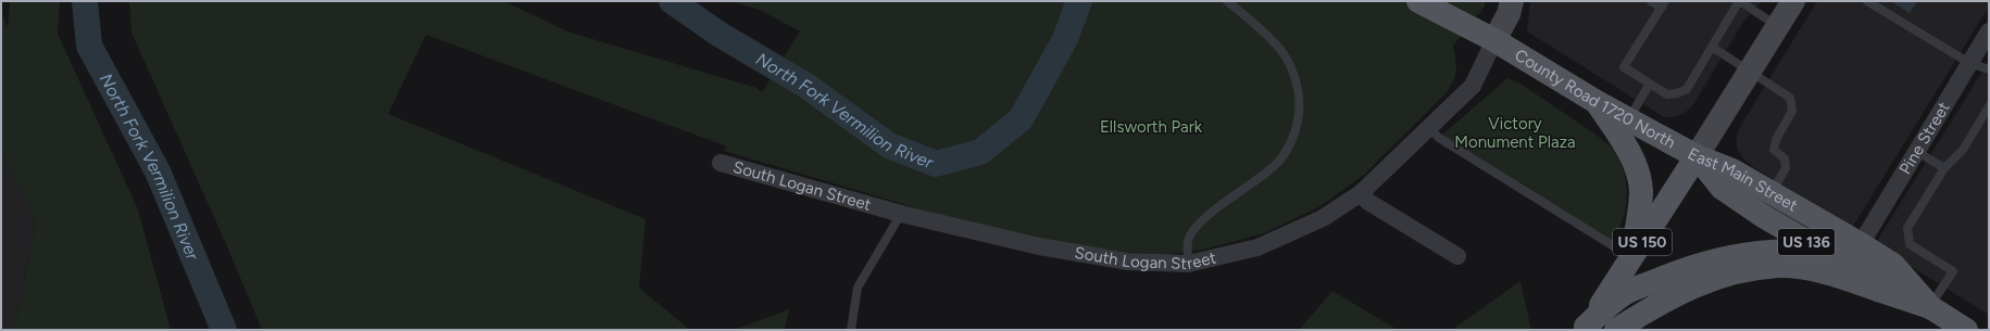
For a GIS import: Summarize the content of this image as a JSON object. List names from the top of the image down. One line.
{"streets":{"main road":["County Road 1720 North","East Main Street","US 150","US 136"],"street":["Pine Street","South Logan Street"]},"crossings":[["County Road 1720 North","South Logan Street"],["County Road 1720 North","East Main Street"],["County Road 1720 North","US 150"],["Pine Street","East Main Street"],["East Main Street","US 150"]],"water":["North Fork Vermilion River"],"parks":["Victory Monument Plaza","Ellsworth Park"]}
